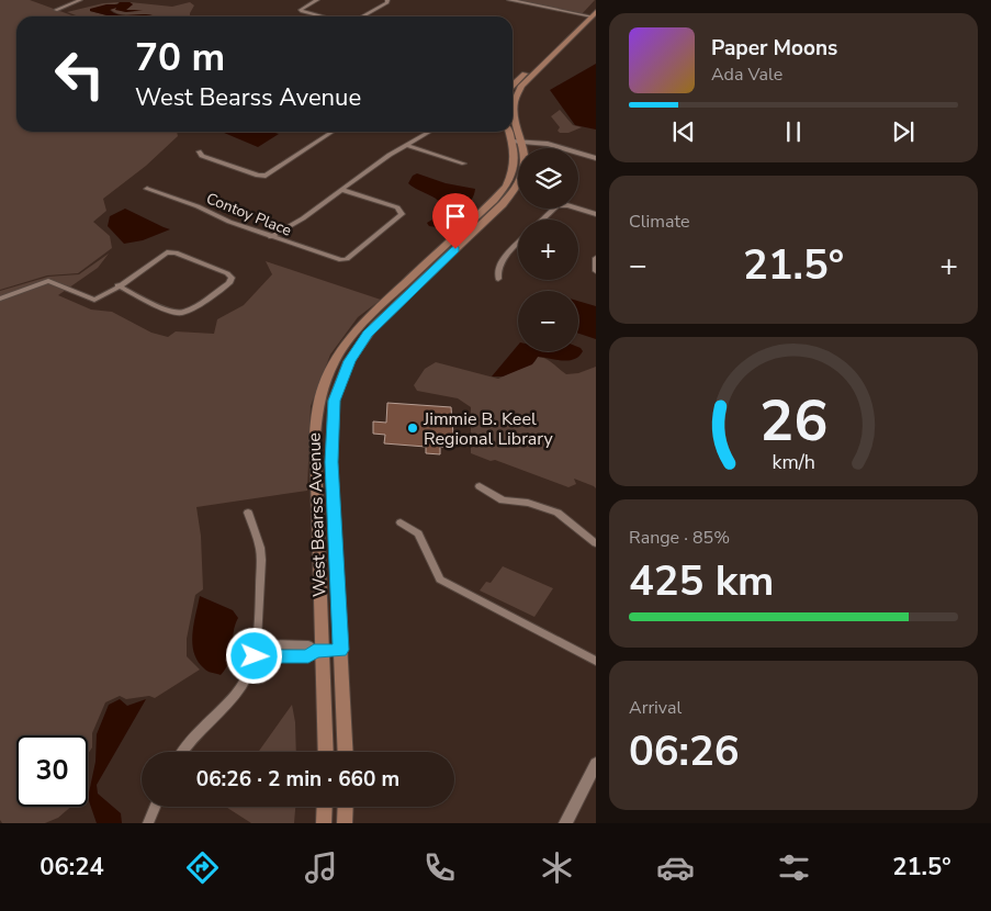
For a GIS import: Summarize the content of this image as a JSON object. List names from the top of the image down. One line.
{"streets":{"main road":["West Bearss Avenue"],"street":["Contoy Place"]},"places":["Jimmie B. Keel Regional Library"],"page":{"turn":["70 m","West Bearss Avenue"],"song":["Paper Moons","Ada Vale"],"map_buttons":["+","−"],"tile":["Climate",["Range · 85%","425 km"],["Arrival","06:26"]],"heat":["−","21.5°","+"],"limit":"30","trip":"06:26 · 2 min · 660 m","tabs":["06:24","21.5°"],"gauge":["26","km/h"]}}
